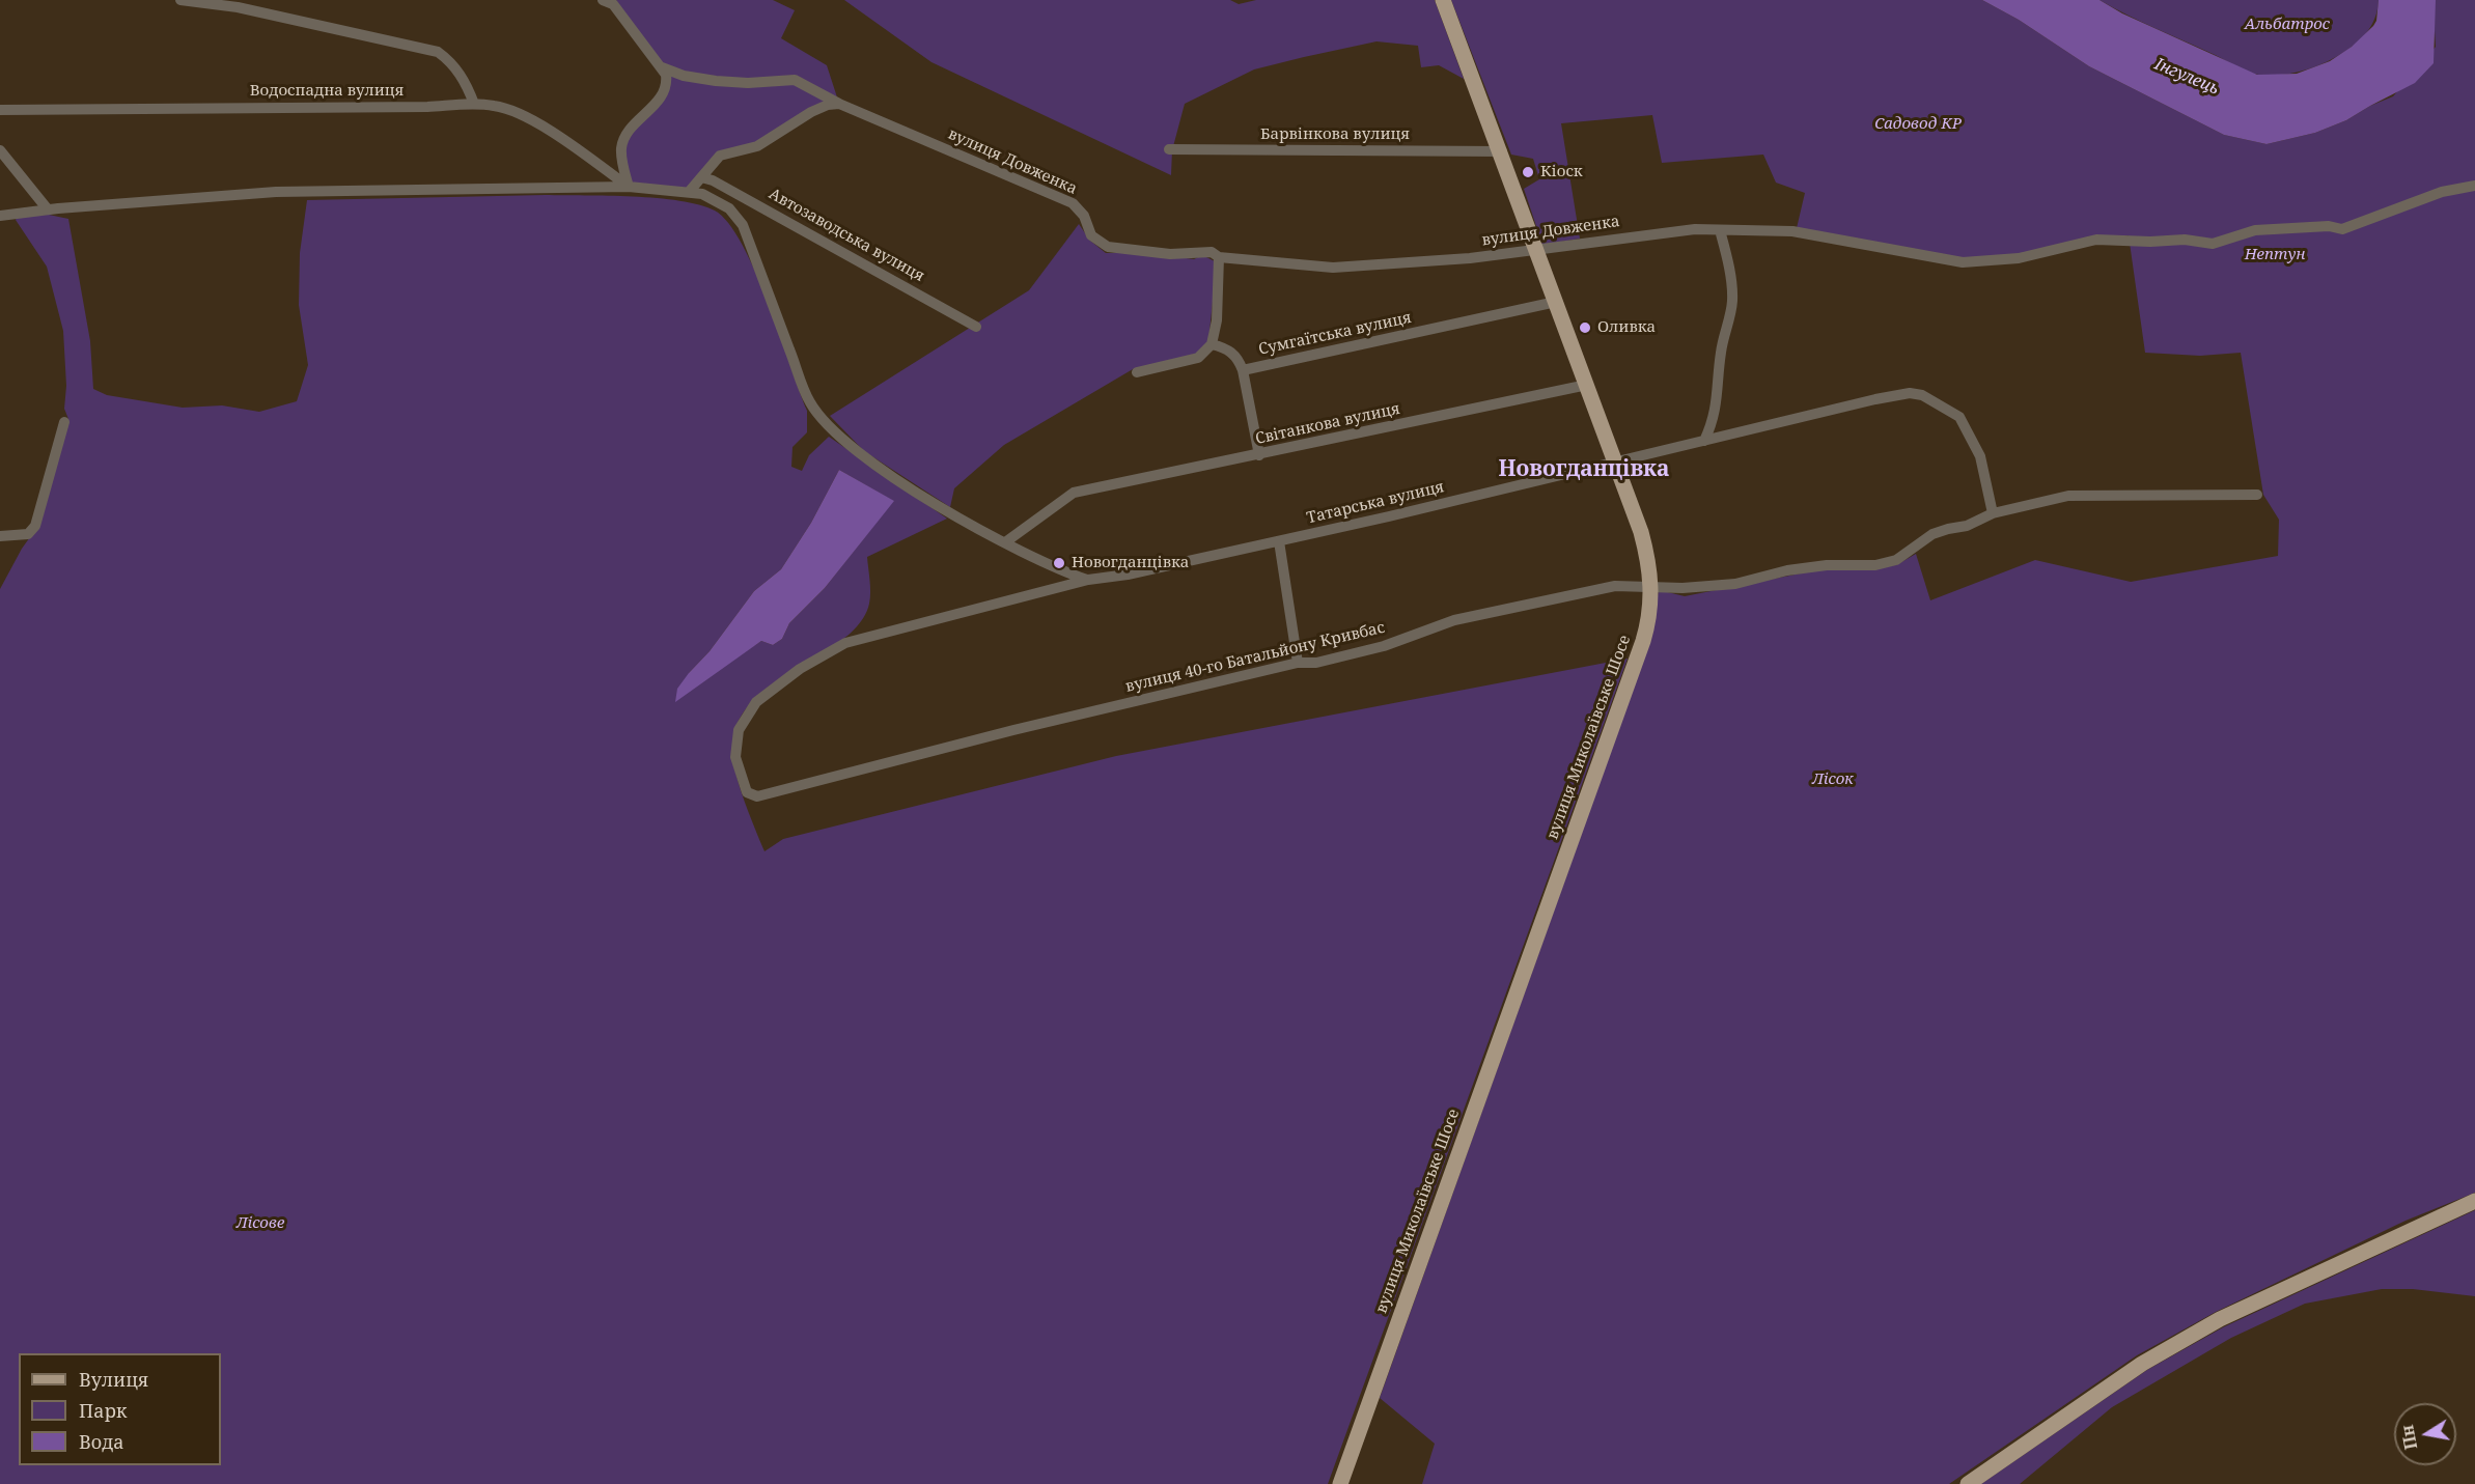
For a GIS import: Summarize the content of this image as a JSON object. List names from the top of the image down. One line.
{"streets":{"main road":["вулиця Миколаївське Шосе"],"street":["Водоспадна вулиця","Барвінкова вулиця","вулиця Довженка","Автозаводська вулиця","Сумгаїтська вулиця","Світанкова вулиця","Татарська вулиця","вулиця 40-го Батальйону Кривбас"]},"crossings":[["Барвінкова вулиця","вулиця Миколаївське Шосе"],["вулиця Довженка","вулиця Миколаївське Шосе"],["Сумгаїтська вулиця","вулиця Миколаївське Шосе"],["Світанкова вулиця","вулиця Миколаївське Шосе"],["Татарська вулиця","вулиця 40-го Батальйону Кривбас"],["Татарська вулиця","вулиця Миколаївське Шосе"],["вулиця 40-го Батальйону Кривбас","вулиця Миколаївське Шосе"]],"districts":["Новогданцівка"],"water":["Інгулець"],"parks":["Альбатрос","Садовод КР","Нептун","Лісок","Лісове"],"places":["Кіоск","Оливка","Новогданцівка"],"legend":["Вулиця","Парк","Вода"],"north":"left"}
